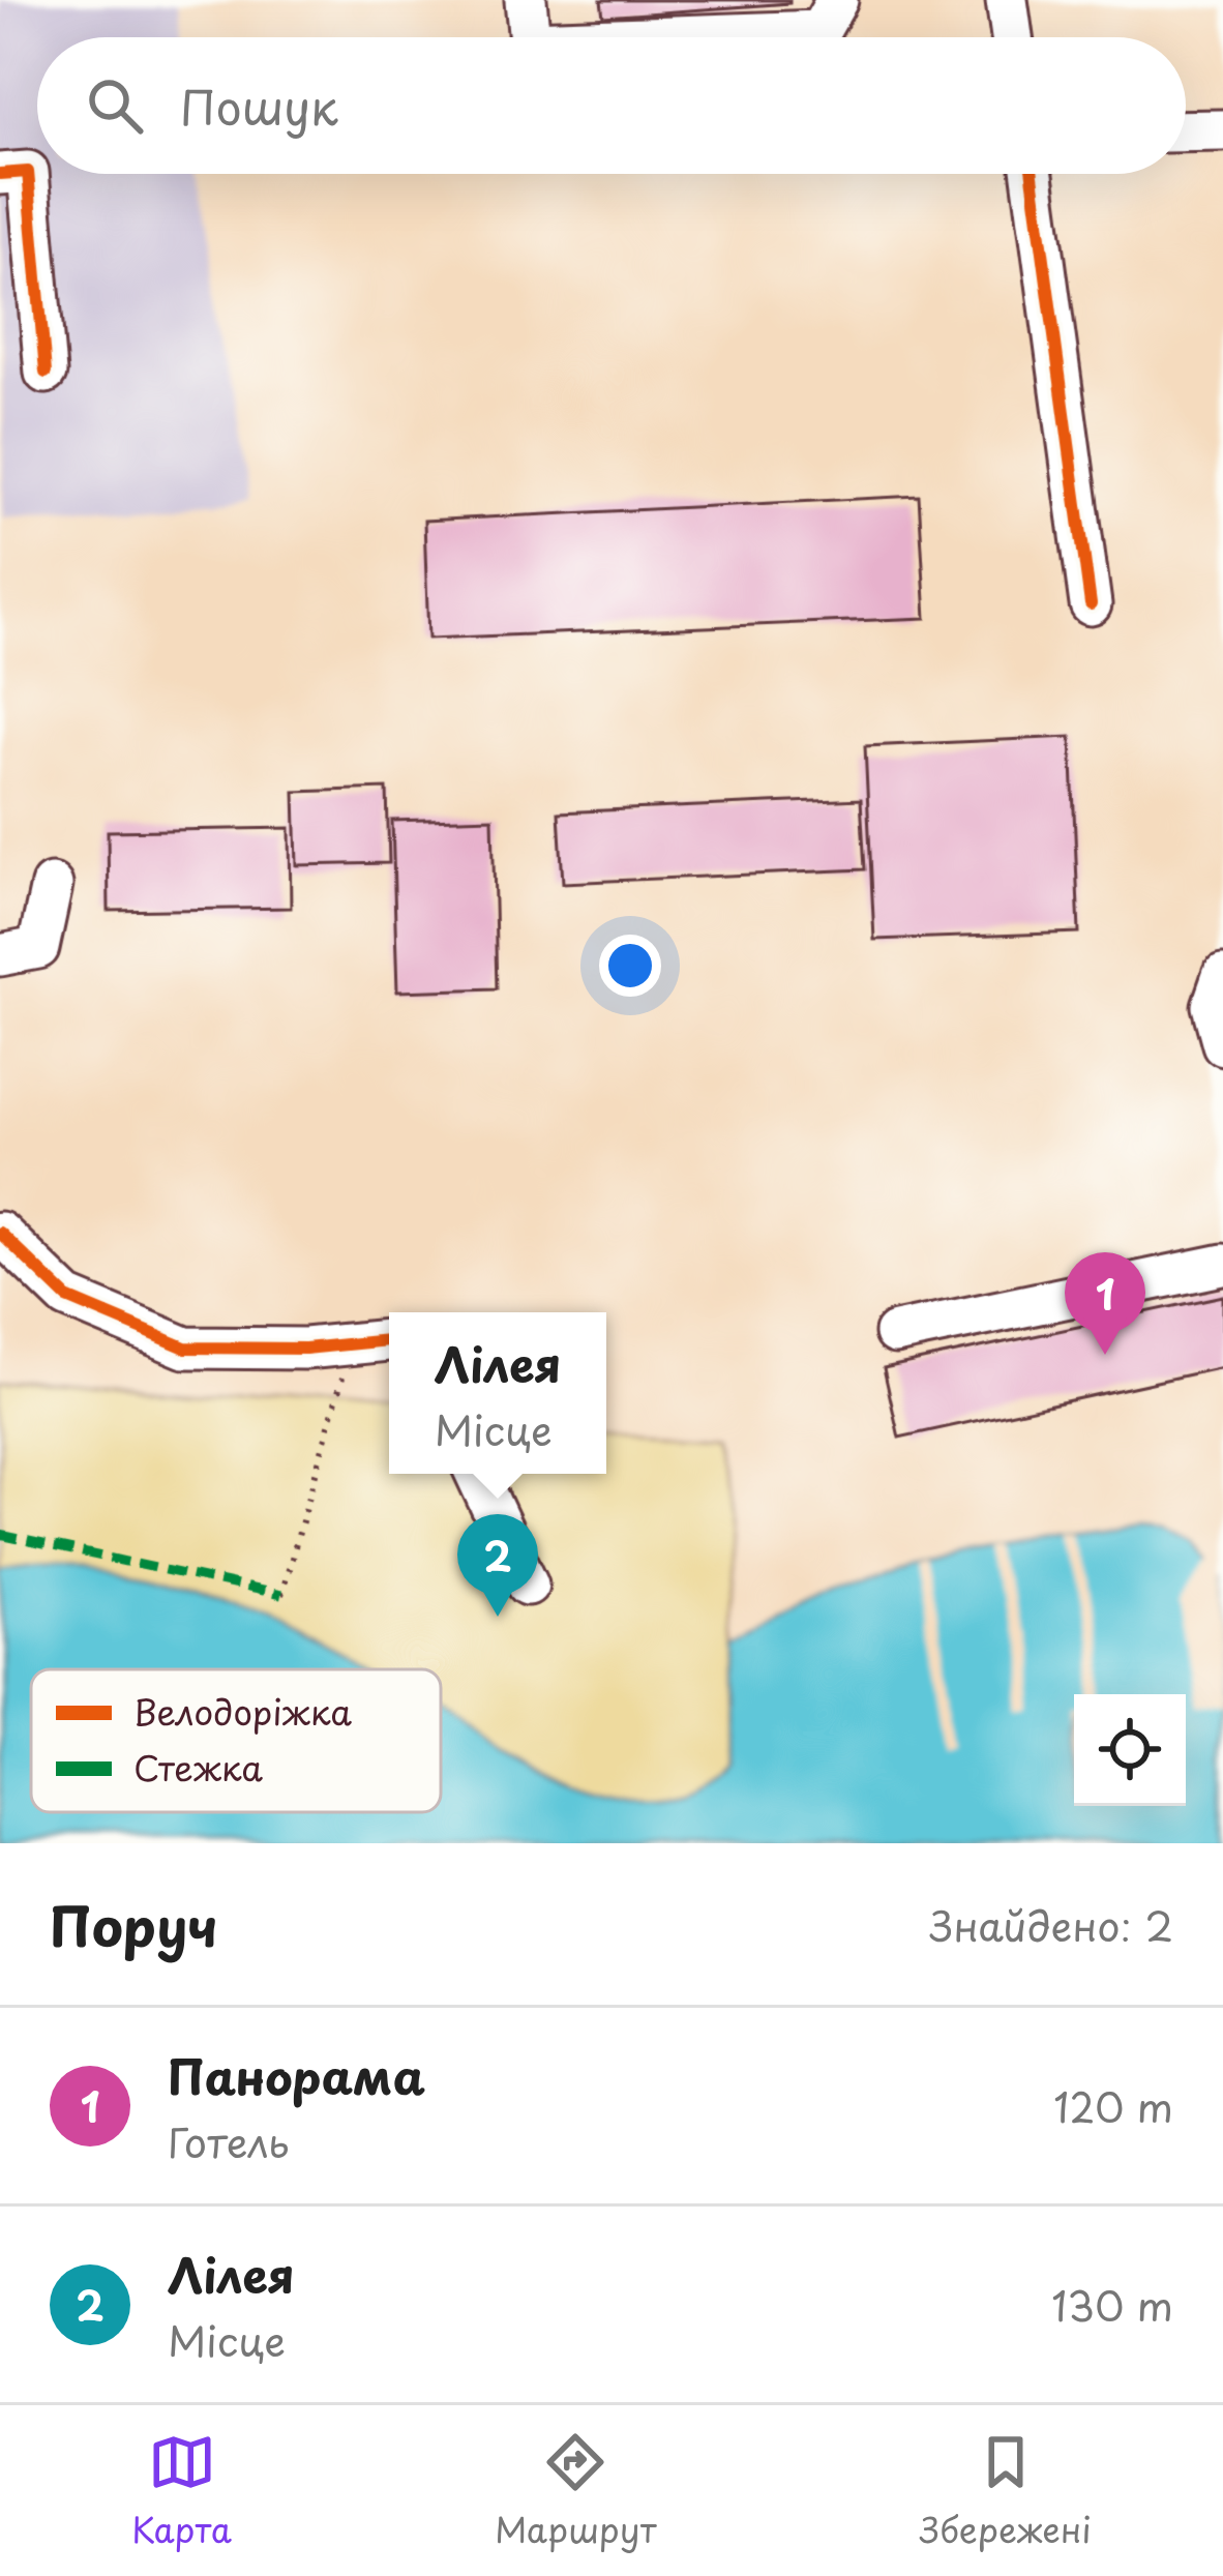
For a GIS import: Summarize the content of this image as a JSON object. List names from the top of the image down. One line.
{"legend":["Велодоріжка","Стежка"],"page":{"search":"Пошук","pins":["1","2"],"popup":["Лілея","Місце"],"heading":["Поруч","Знайдено: 2"],"list":[{"mark":"1","name":"Панорама","note":"Готель","value":"120 m"},{"mark":"2","name":"Лілея","note":"Місце","value":"130 m"}],"nav":["Карта","Маршрут","Збережені"]}}
